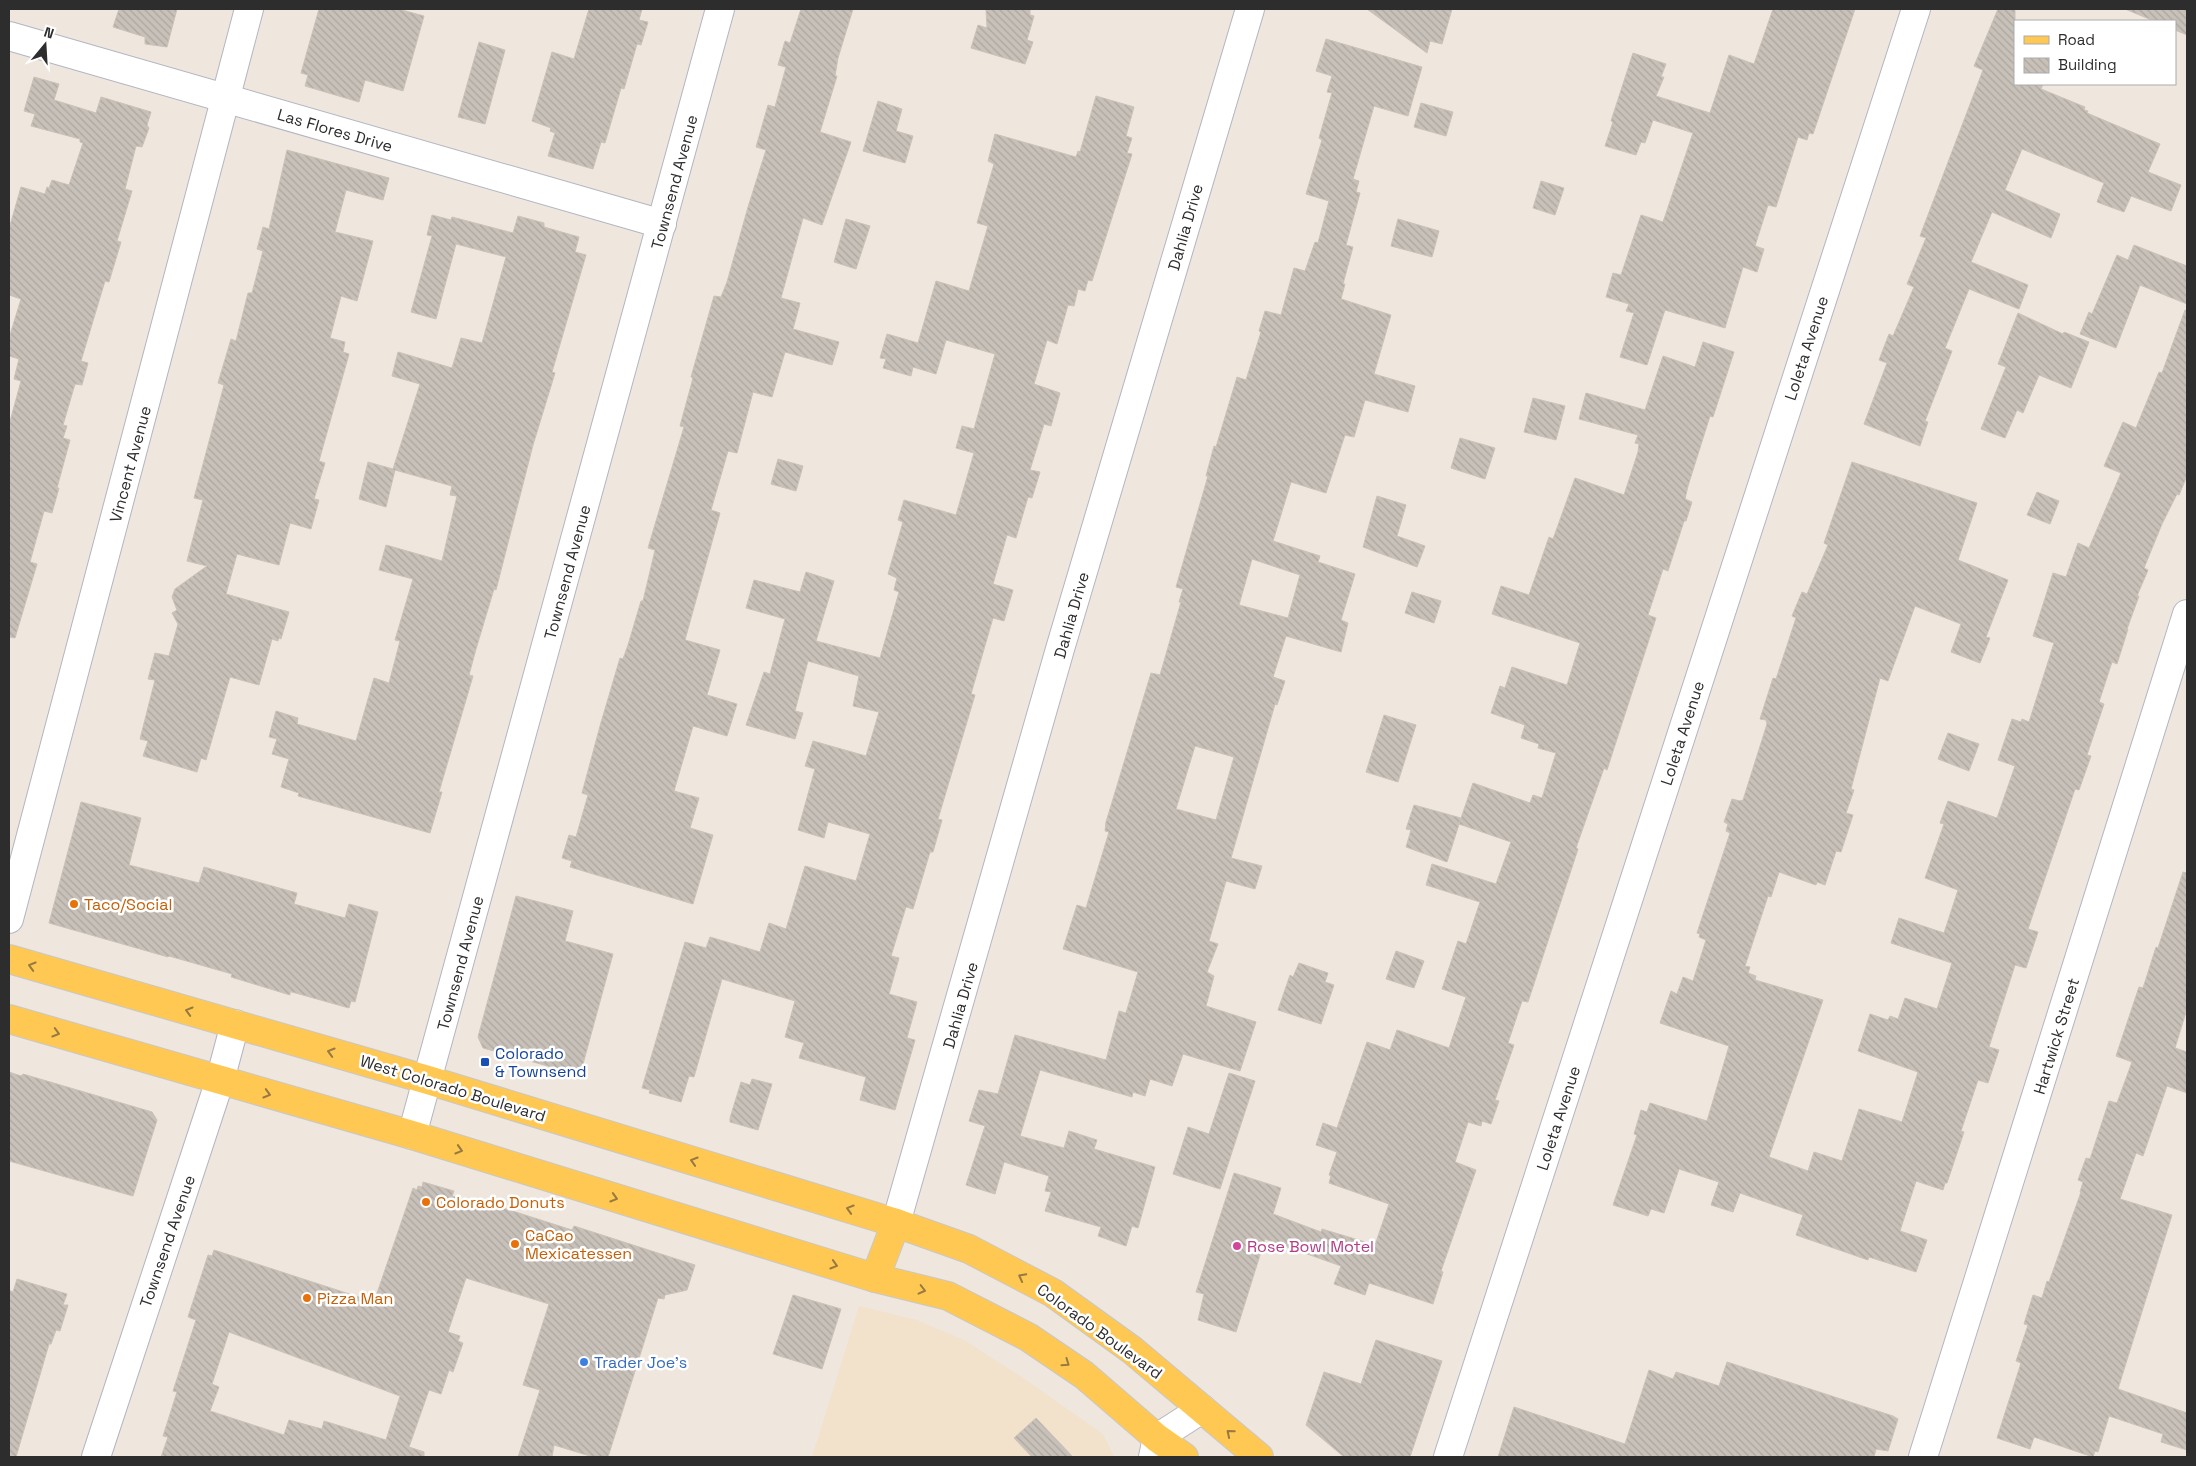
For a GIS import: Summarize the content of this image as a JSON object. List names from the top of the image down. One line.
{"streets":{"main road":["West Colorado Boulevard","Colorado Boulevard"],"street":["Las Flores Drive","Townsend Avenue","Dahlia Drive","Loleta Avenue","Vincent Avenue","Hartwick Street"]},"crossings":[["Las Flores Drive","Townsend Avenue"],["Las Flores Drive","Vincent Avenue"],["Townsend Avenue","West Colorado Boulevard"],["Dahlia Drive","West Colorado Boulevard"],["Dahlia Drive","Colorado Boulevard"],["West Colorado Boulevard","Colorado Boulevard"]],"places":{"other":["Taco/Social","Colorado Donuts","CaCao Mexicatessen","Rose Bowl Motel","Pizza Man","Trader Joe's"],"transit":["Colorado & Townsend"]},"legend":["Road","Building"],"north":"top"}
